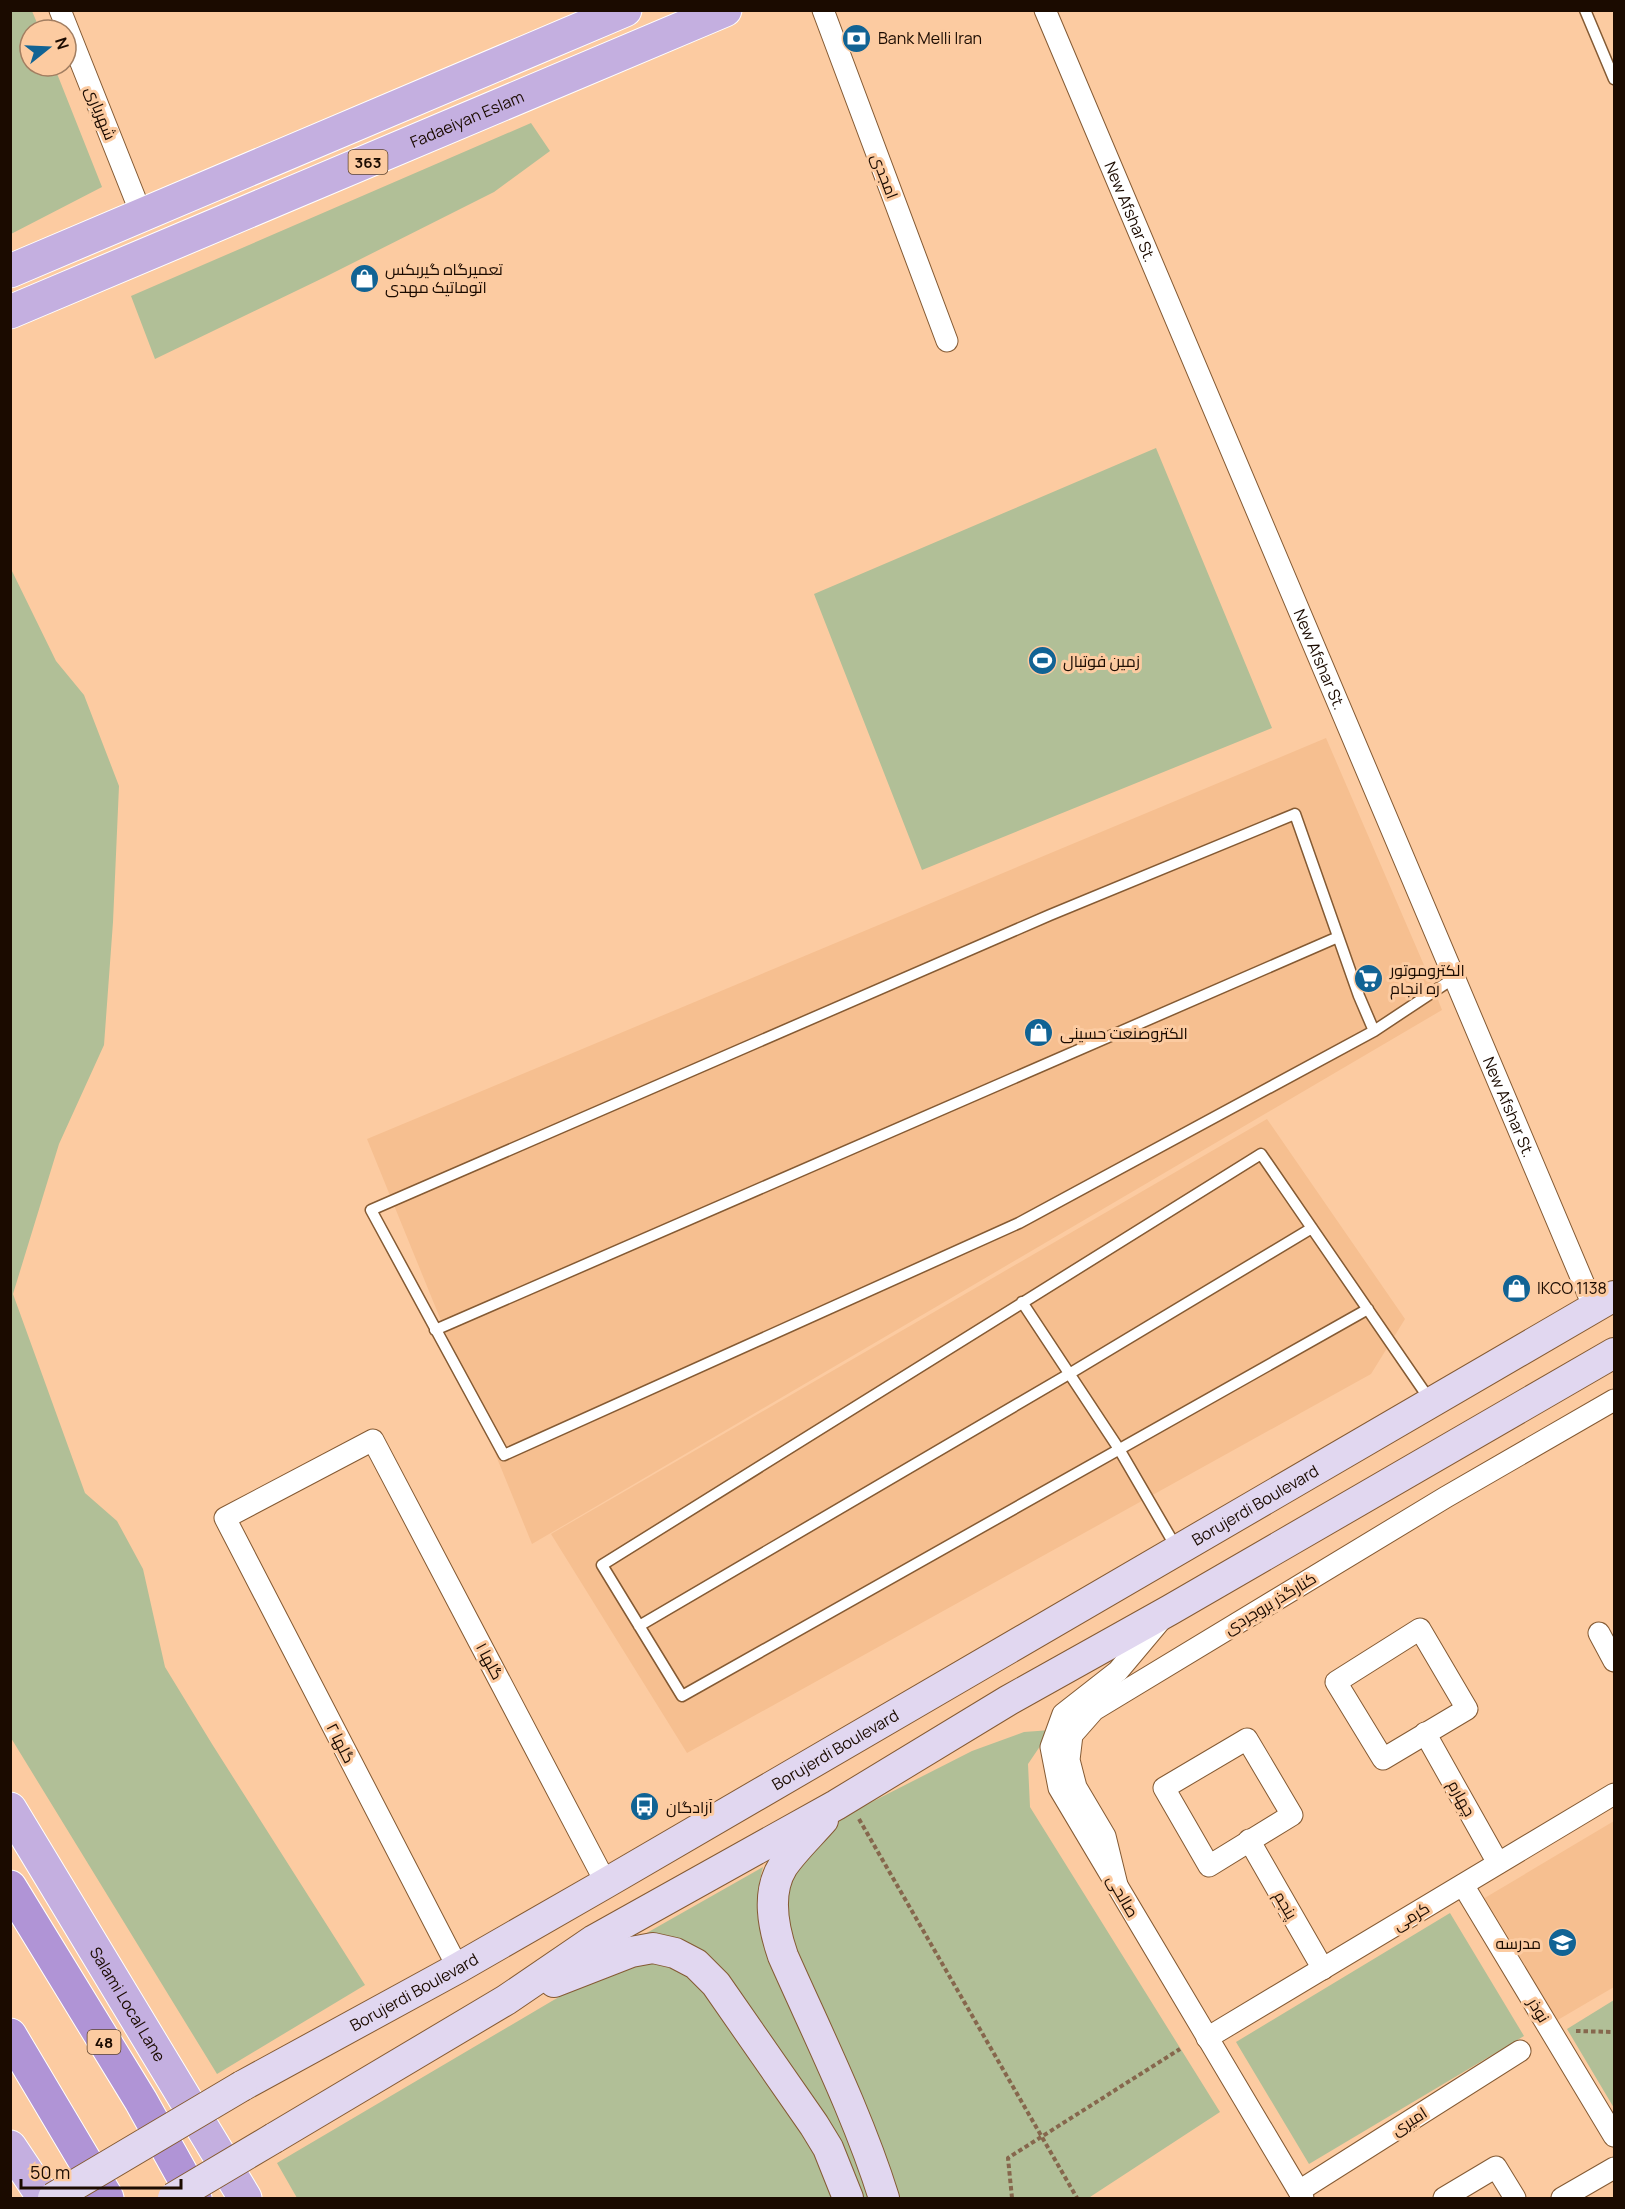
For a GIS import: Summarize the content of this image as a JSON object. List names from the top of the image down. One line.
{"streets":{"highway":["48"],"main road":["Fadaeiyan Eslam","363","Borujerdi Boulevard","Salami Local Lane"],"street":["شهریاری","امجدی","New Afshar St.","کنارگذر بروجردی","گلها ۱","گلها ۲","چهارم","صالحی","پنجم","کرمی","نوذر","امیری"]},"crossings":[["شهریاری","363"],["New Afshar St.","Borujerdi Boulevard"],["Borujerdi Boulevard","گلها ۱"],["Borujerdi Boulevard","گلها ۲"],["کنارگذر بروجردی","صالحی"],["گلها ۱","گلها ۲"],["چهارم","کرمی"],["صالحی","کرمی"],["صالحی","امیری"],["پنجم","کرمی"],["کرمی","نوذر"]],"places":{"bank":["Bank Melli Iran"],"shop":["تعمیرگاه گیربکس اتوماتیک مهدی","الکتروصنعت حسینی","IKCO 1138"],"sports":["زمین فوتبال"],"supermarket":["الکتروموتور ره انجام"],"bus stop":["آزادگان"],"school or university":["مدرسه"]},"scale_bar":"50 m","north":"right"}
